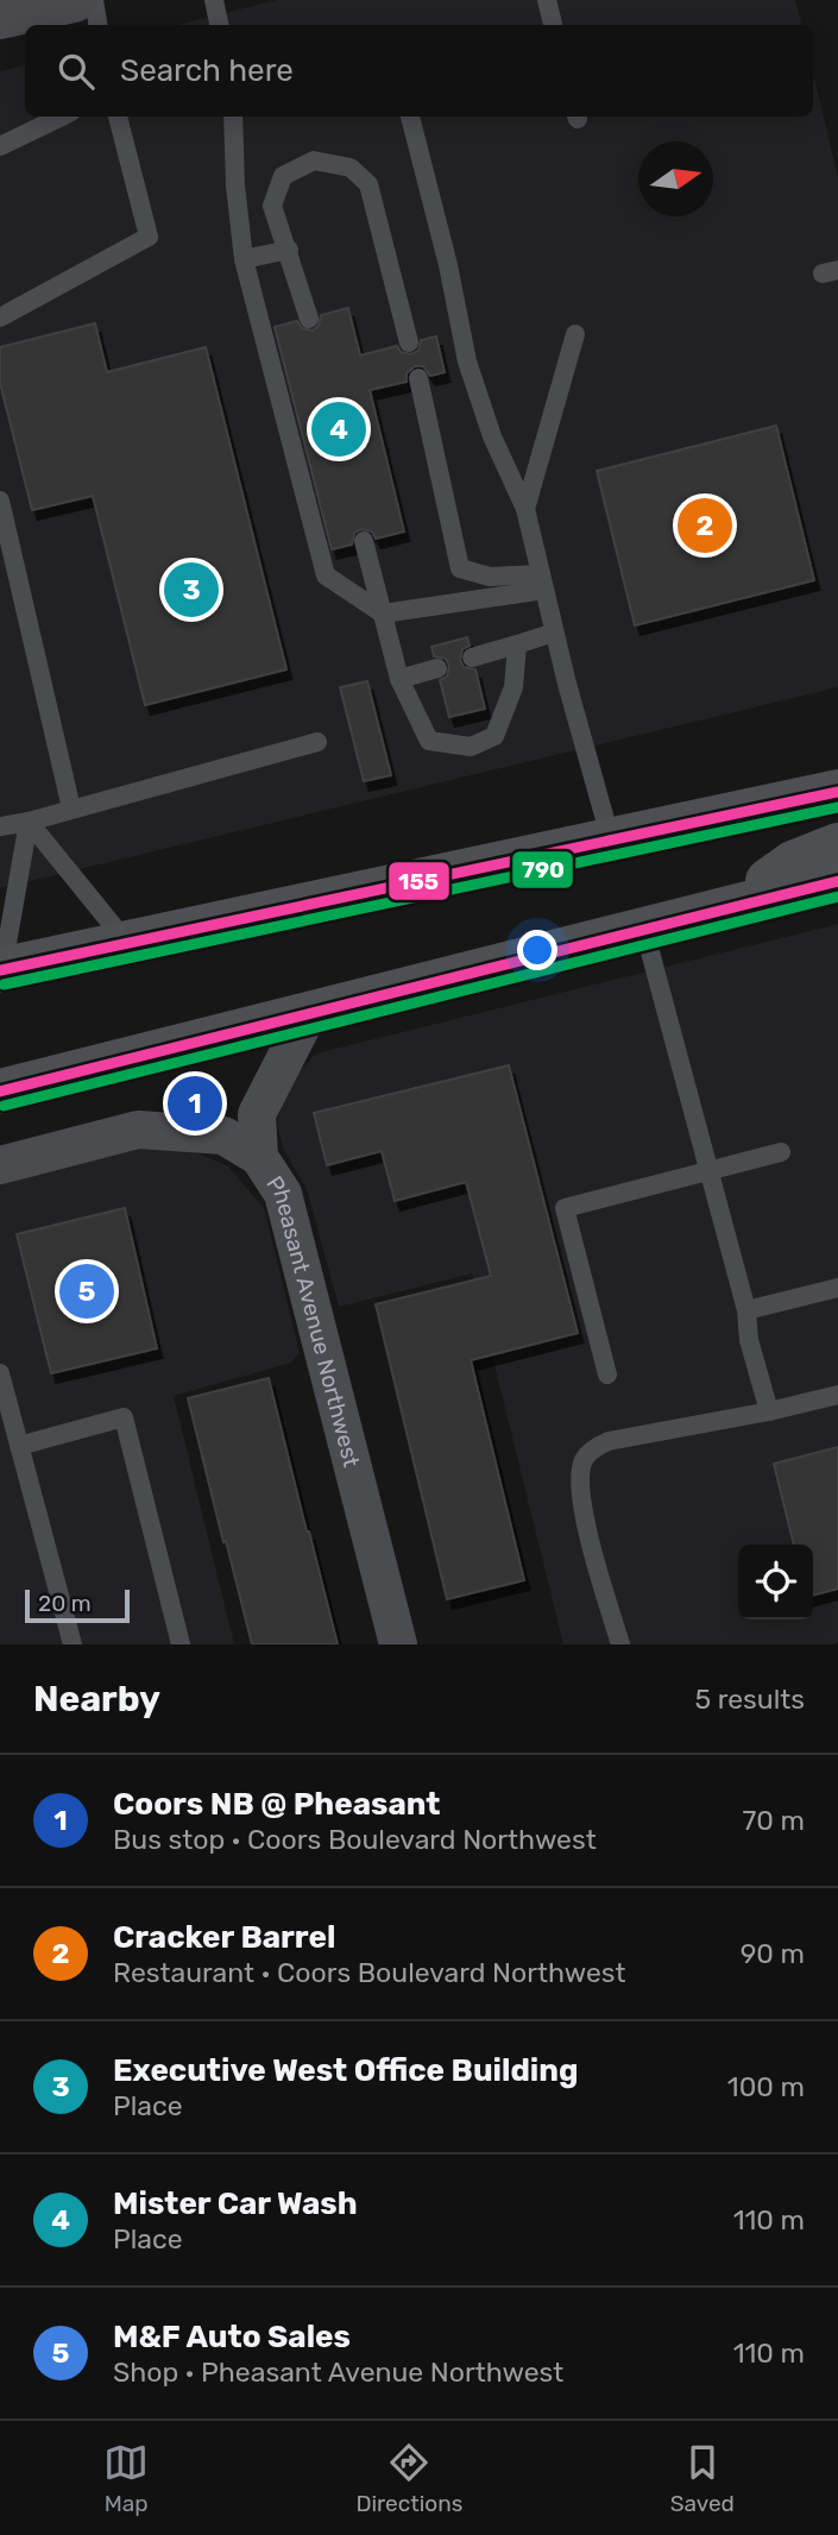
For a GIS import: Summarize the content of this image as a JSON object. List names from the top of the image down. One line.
{"streets":{"street":["Pheasant Avenue Northwest"]},"lines":["transit line 155","transit line 790"],"scale_bar":"20 m","north":"right","page":{"search":"Search here","pins":["4","2","3","1","5"],"scale":"20 m","heading":["Nearby","5 results"],"list":[{"mark":"1","name":"Coors NB @ Pheasant","note":"Bus stop · Coors Boulevard Northwest","value":"70 m"},{"mark":"2","name":"Cracker Barrel","note":"Restaurant · Coors Boulevard Northwest","value":"90 m"},{"mark":"3","name":"Executive West Office Building","note":"Place","value":"100 m"},{"mark":"4","name":"Mister Car Wash","note":"Place","value":"110 m"},{"mark":"5","name":"M&F Auto Sales","note":"Shop · Pheasant Avenue Northwest","value":"110 m"}],"nav":["Map","Directions","Saved"]}}
